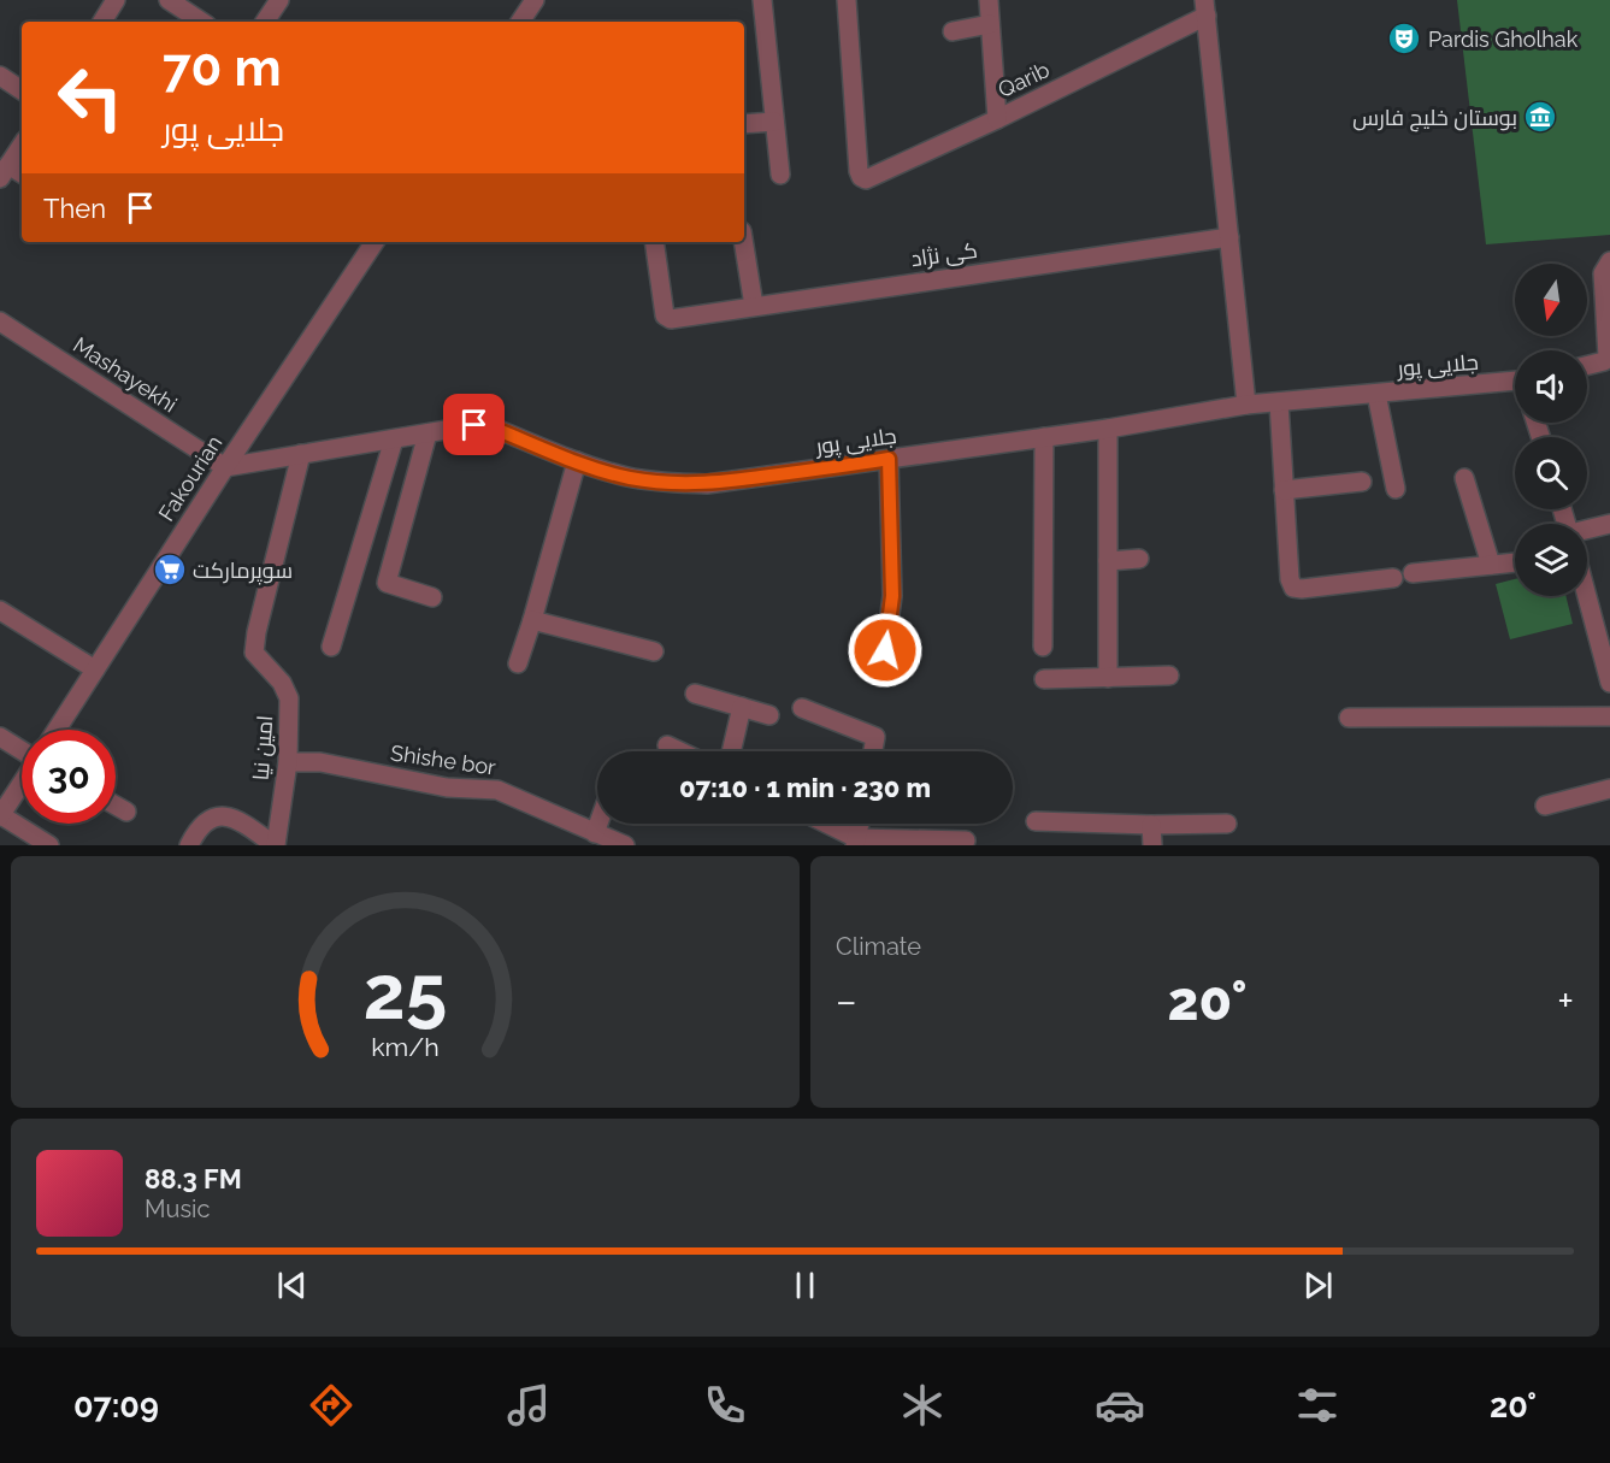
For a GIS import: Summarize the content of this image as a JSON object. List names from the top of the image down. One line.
{"streets":{"street":["Qarib","کی نژاد","جلایی پور","Mashayekhi","Fakourian","امین نیا","Shishe bor"]},"crossings":[["جلایی پور","Mashayekhi"],["جلایی پور","Fakourian"],["جلایی پور","امین نیا"],["Mashayekhi","Fakourian"],["امین نیا","Shishe bor"]],"places":{"theatre":["Pardis Gholhak"],"museum":["بوستان خلیج فارس"],"supermarket":["سوپرمارکت"]},"north":"bottom","page":{"turn":["70 m","جلایی پور"],"then":"Then","limit":"30","trip":"07:10 · 1 min · 230 m","tile":"Climate","heat":["−","20°","+"],"song":["88.3 FM","Music"],"tabs":["07:09","20°"],"gauge":["25","km/h"]}}
